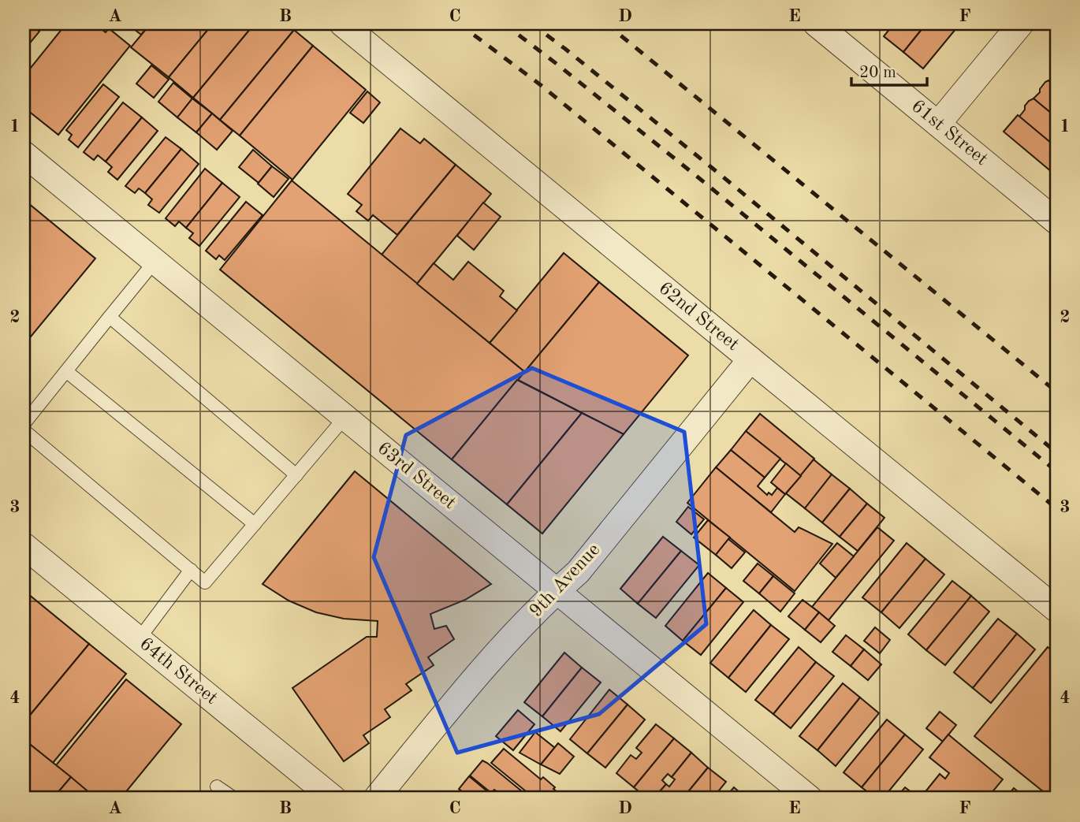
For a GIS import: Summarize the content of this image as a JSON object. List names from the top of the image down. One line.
{"streets":{"street":["61st Street","62nd Street","63rd Street","9th Avenue","64th Street"]},"crossings":[["62nd Street","9th Avenue"],["63rd Street","9th Avenue"]],"scale_bar":"20 m","grid":{"columns":["A","B","C","D","E","F"],"rows":["1","2","3","4"]}}
